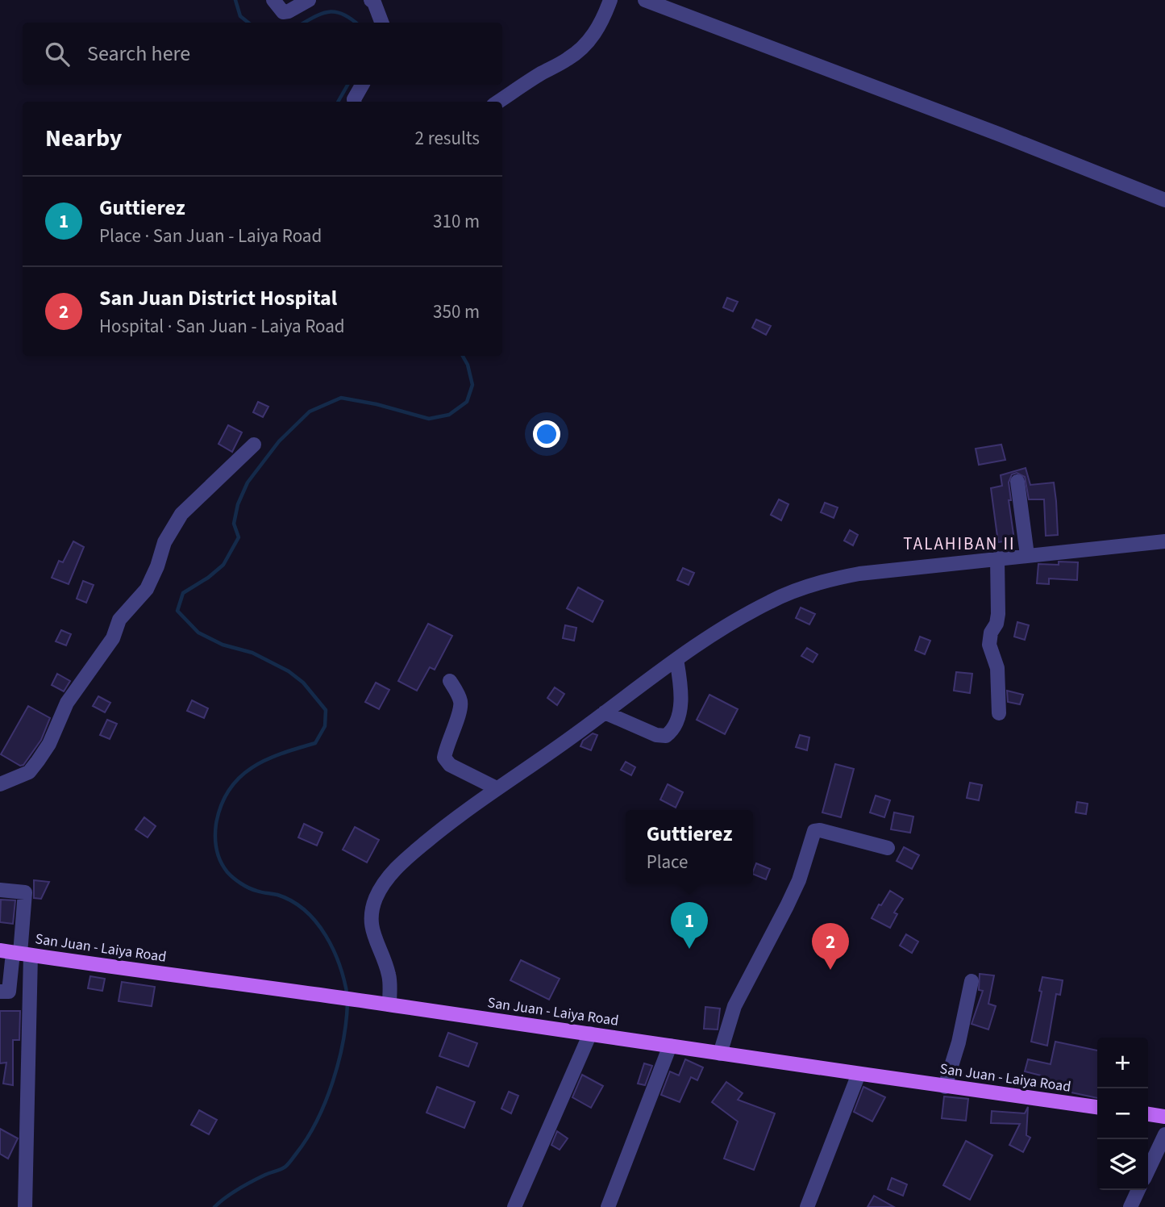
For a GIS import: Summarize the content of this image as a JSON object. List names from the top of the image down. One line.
{"streets":{"main road":["San Juan - Laiya Road"]},"districts":["TALAHIBAN II"],"page":{"search":"Search here","heading":["Nearby","2 results"],"list":[{"mark":"1","name":"Guttierez","note":"Place · San Juan - Laiya Road","value":"310 m"},{"mark":"2","name":"San Juan District Hospital","note":"Hospital · San Juan - Laiya Road","value":"350 m"}],"popup":["Guttierez","Place"],"pins":["1","2"],"map_buttons":["+","−"]}}
